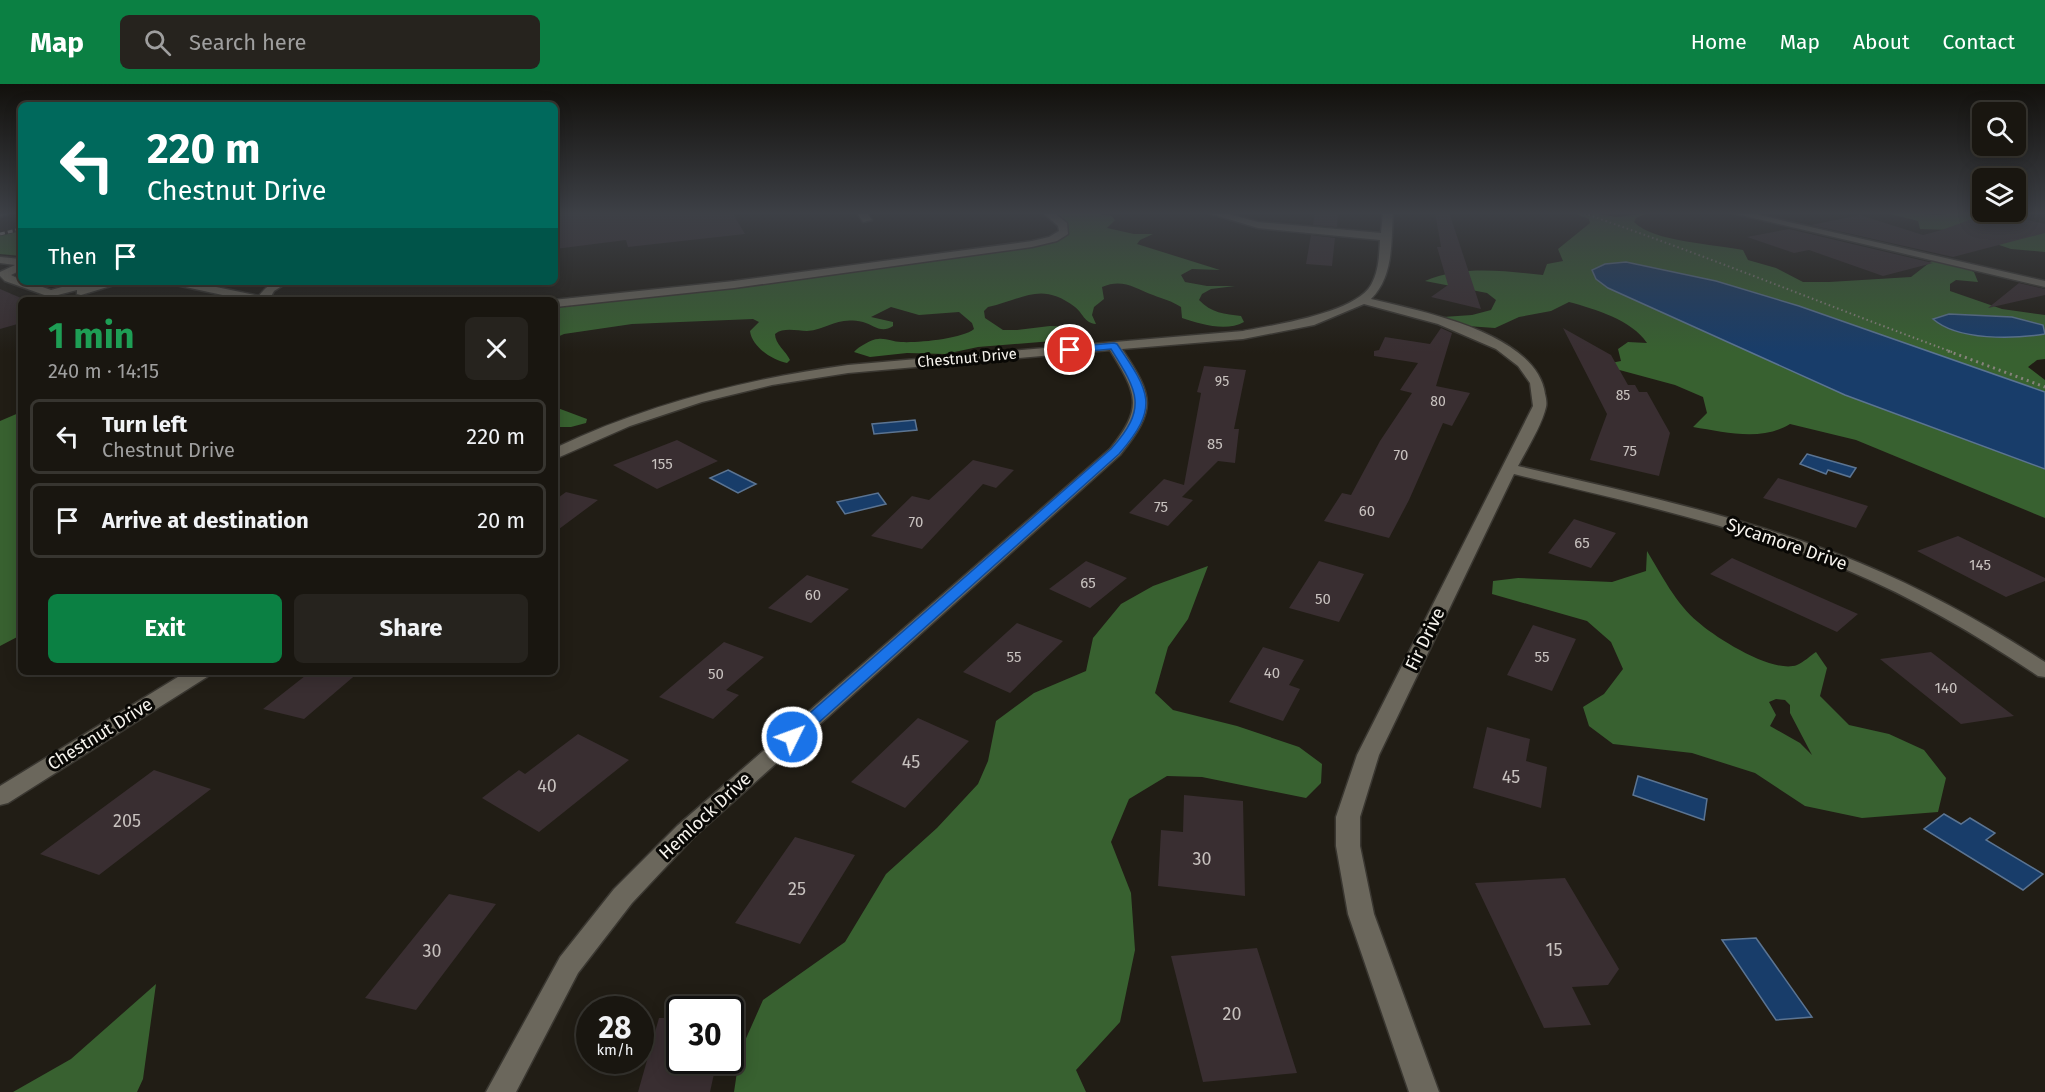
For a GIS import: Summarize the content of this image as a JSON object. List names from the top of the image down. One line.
{"streets":{"street":["Chestnut Drive","Sycamore Drive","Fir Drive","Hemlock Drive"]},"crossings":[["Chestnut Drive","Fir Drive"],["Chestnut Drive","Hemlock Drive"],["Sycamore Drive","Fir Drive"]],"house_numbers":["95","85","80","85","75","70","155","75","60","70","65","145","65","60","50","55","55","40","50","140","45","45","40","205","30","25","15","30","20"],"page":{"header":"Map","search":"Search here","nav":["Home","Map","About","Contact"],"turn":["220 m","Chestnut Drive"],"then":"Then","heading":["1 min","240 m · 14:15"],"list":[{"name":"Turn left","note":"Chestnut Drive","value":"220 m"},{"name":"Arrive at destination","value":"20 m"}],"buttons":["Exit","Share"],"speed":"28 km/h","limit":"30"}}
